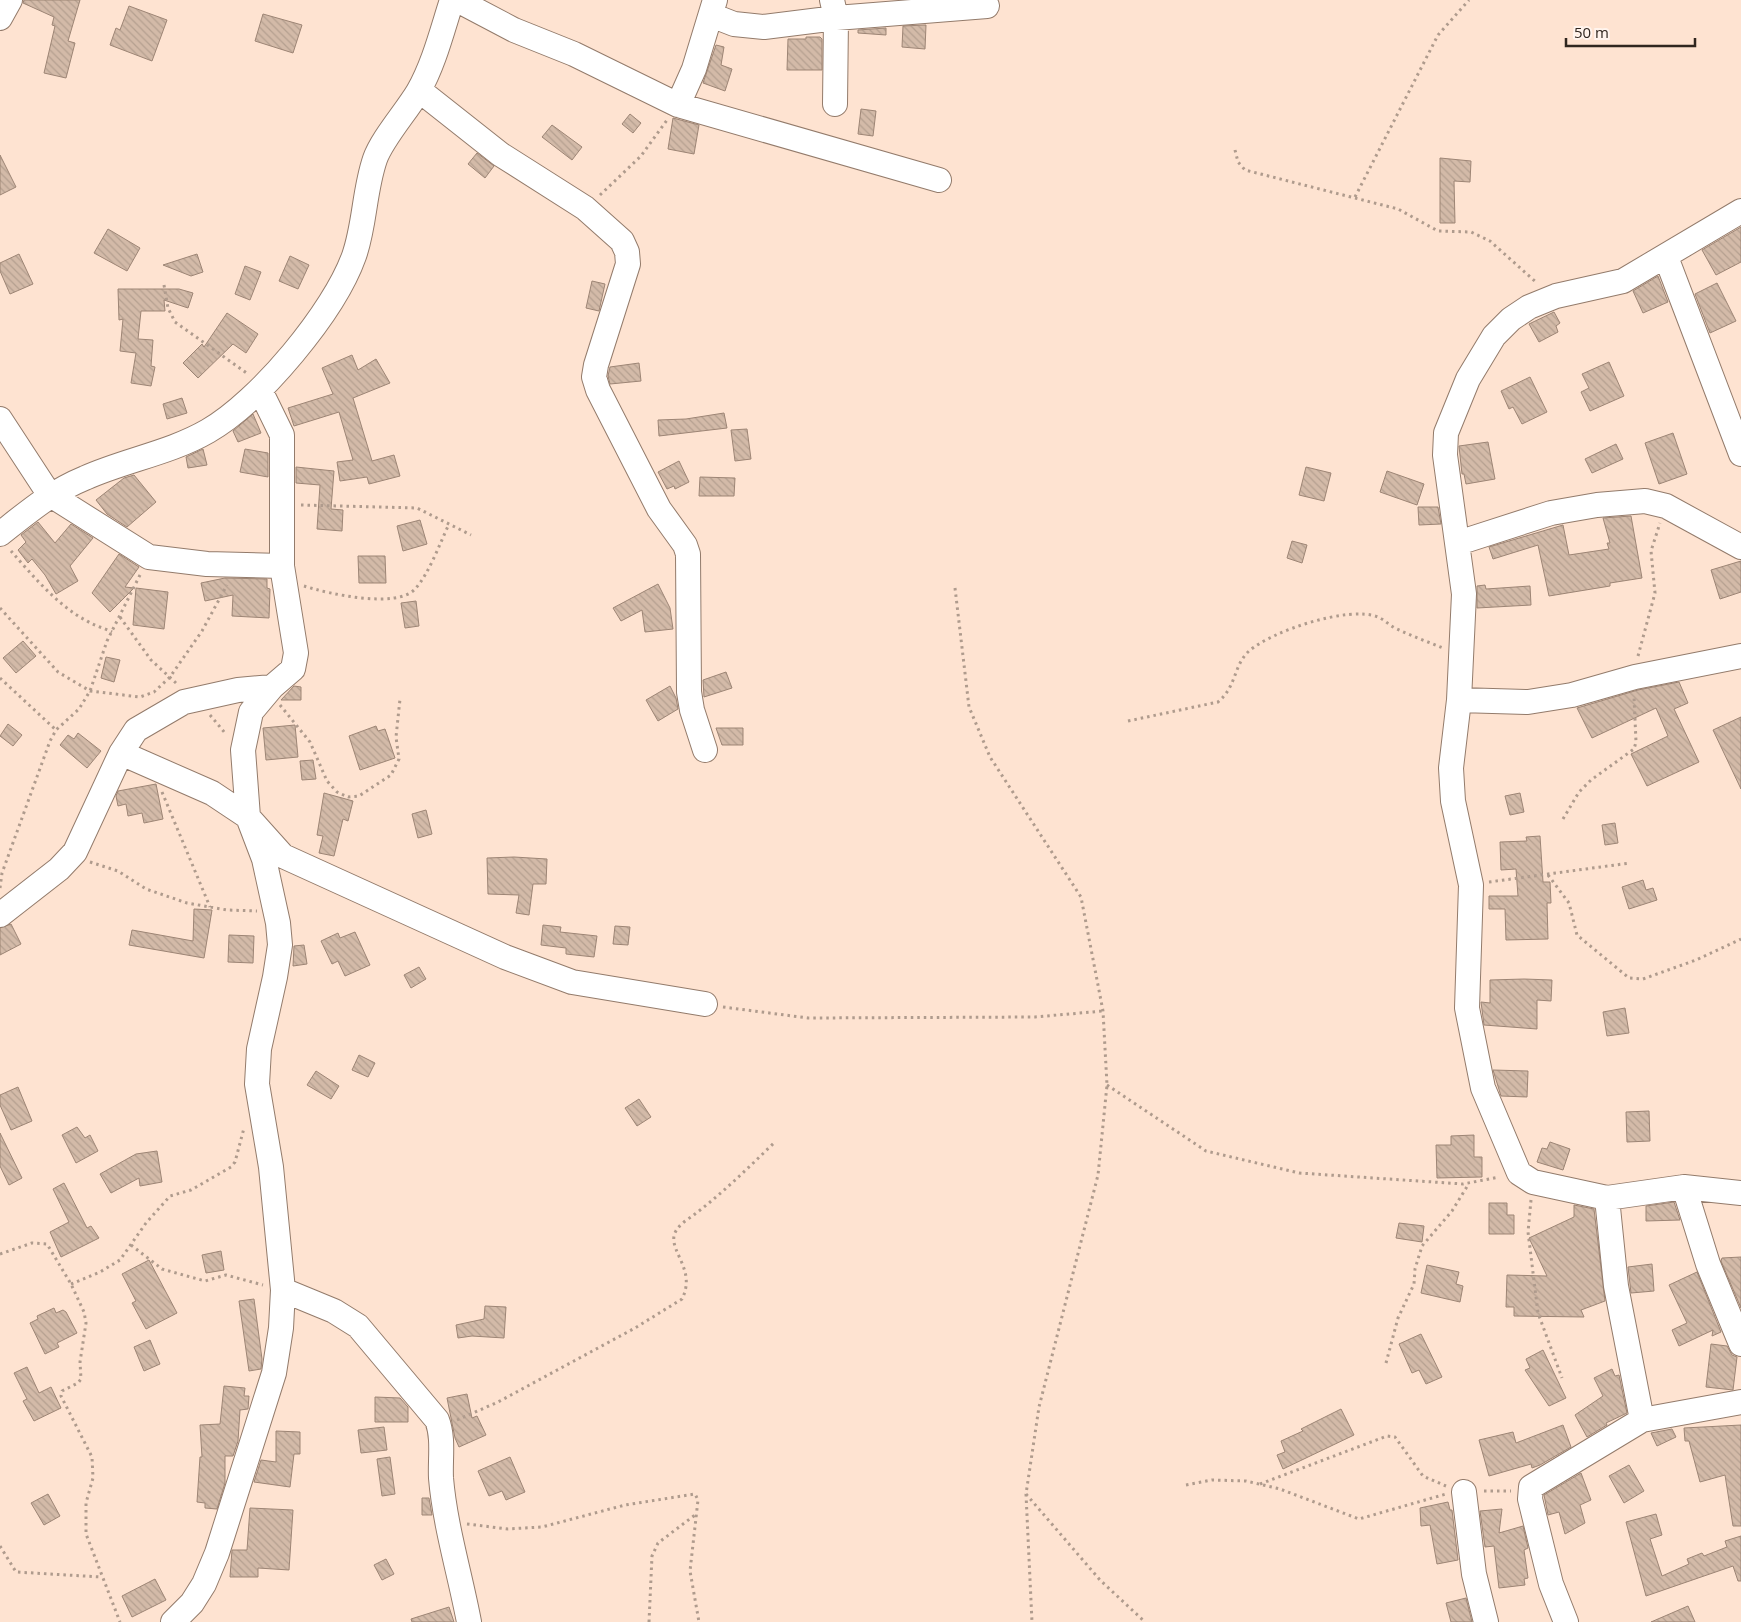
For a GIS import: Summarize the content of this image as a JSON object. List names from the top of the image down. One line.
{"scale_bar":"50 m"}
